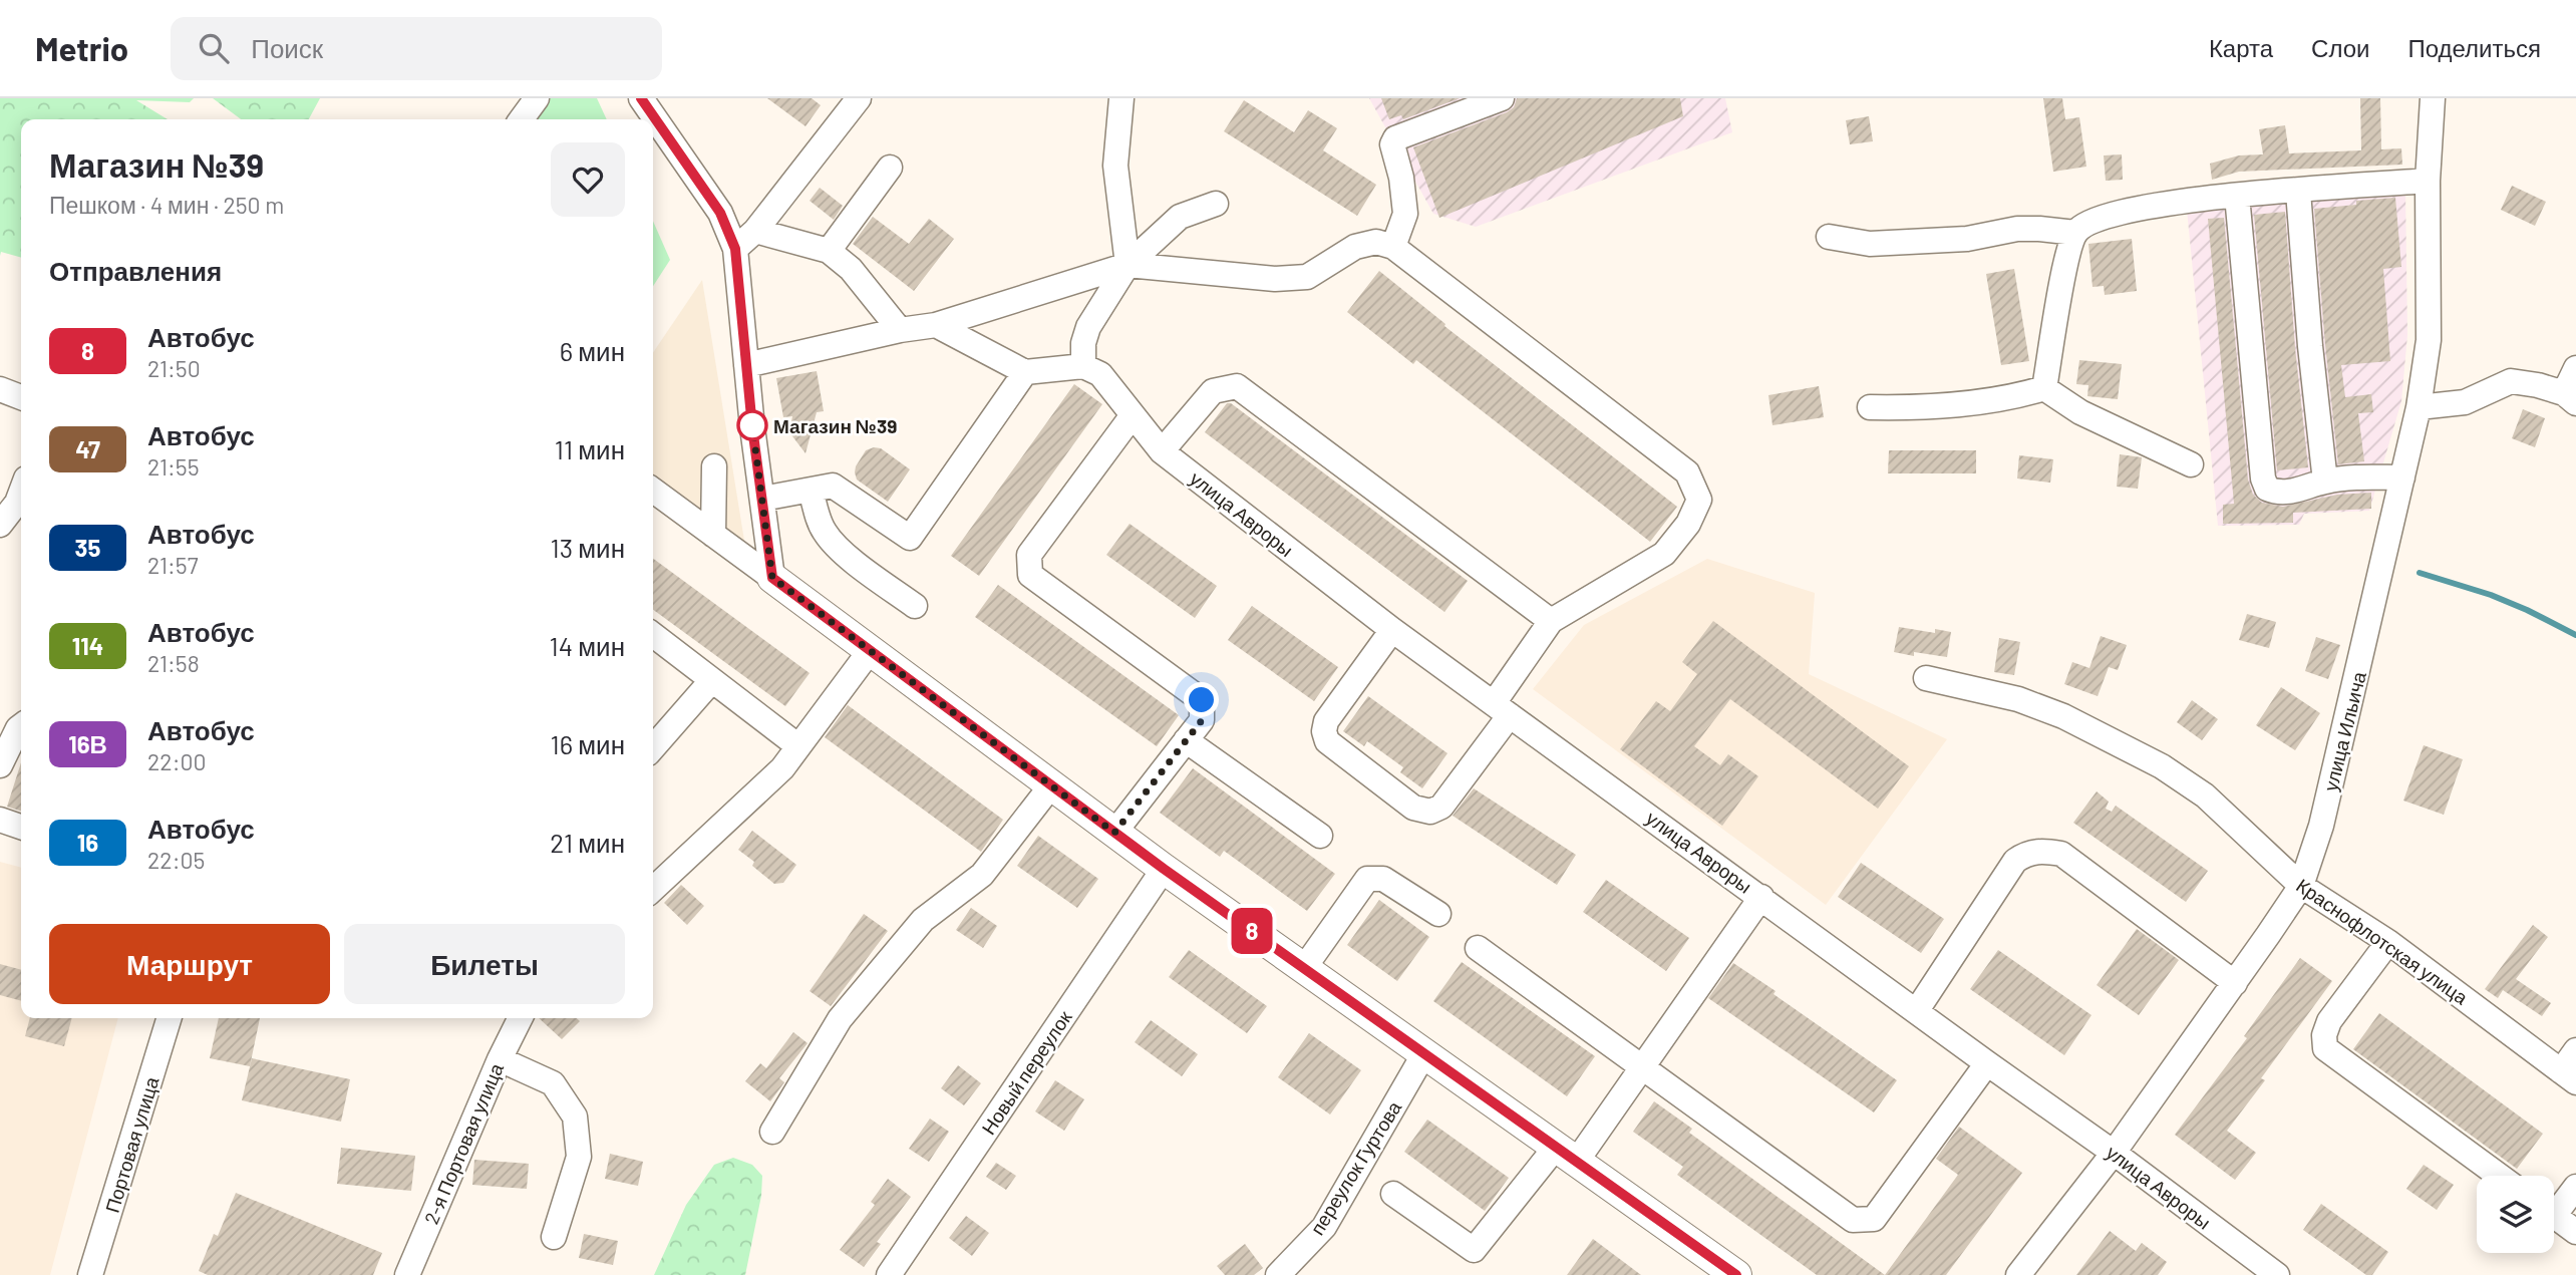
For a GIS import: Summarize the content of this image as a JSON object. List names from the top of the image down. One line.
{"streets":{"street":["улица Авроры","улица Ильича","Краснофлотская улица","Новый переулок","2-я Портовая улица","Портовая улица","переулок Гуртова"]},"crossings":[["улица Авроры","улица Ильича"],["улица Ильича","Краснофлотская улица"]],"places":["Магазин №39"],"lines":["bus line 8"],"page":{"header":"Metrio","search":"Поиск","nav":["Карта","Слои","Поделиться"],"on_map":"8","heading":[["Магазин №39","Пешком · 4 мин · 250 m"],"Отправления"],"list":[{"mark":"8","name":"Автобус","note":"21:50","value":"6 мин"},{"mark":"47","name":"Автобус","note":"21:55","value":"11 мин"},{"mark":"35","name":"Автобус","note":"21:57","value":"13 мин"},{"mark":"114","name":"Автобус","note":"21:58","value":"14 мин"},{"mark":"16В","name":"Автобус","note":"22:00","value":"16 мин"},{"mark":"16","name":"Автобус","note":"22:05","value":"21 мин"}],"buttons":["Маршрут","Билеты"]}}
